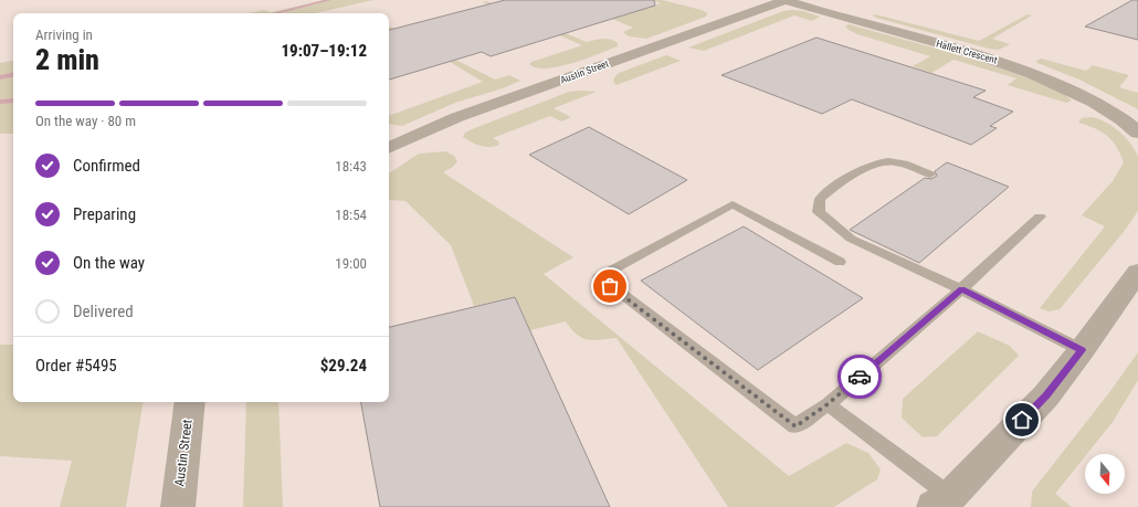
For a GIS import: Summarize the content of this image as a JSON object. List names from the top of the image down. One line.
{"streets":{"street":["Hallett Crescent","Austin Street"]},"crossings":[["Hallett Crescent","Austin Street"]],"north":"bottom","page":{"heading":["2 min","Arriving in","19:07–19:12"],"panel":["Order #5495","$29.24"],"bar":"On the way · 80 m","list":[["Confirmed","18:43"],["Preparing","18:54"],["On the way","19:00"],"Delivered"]}}
